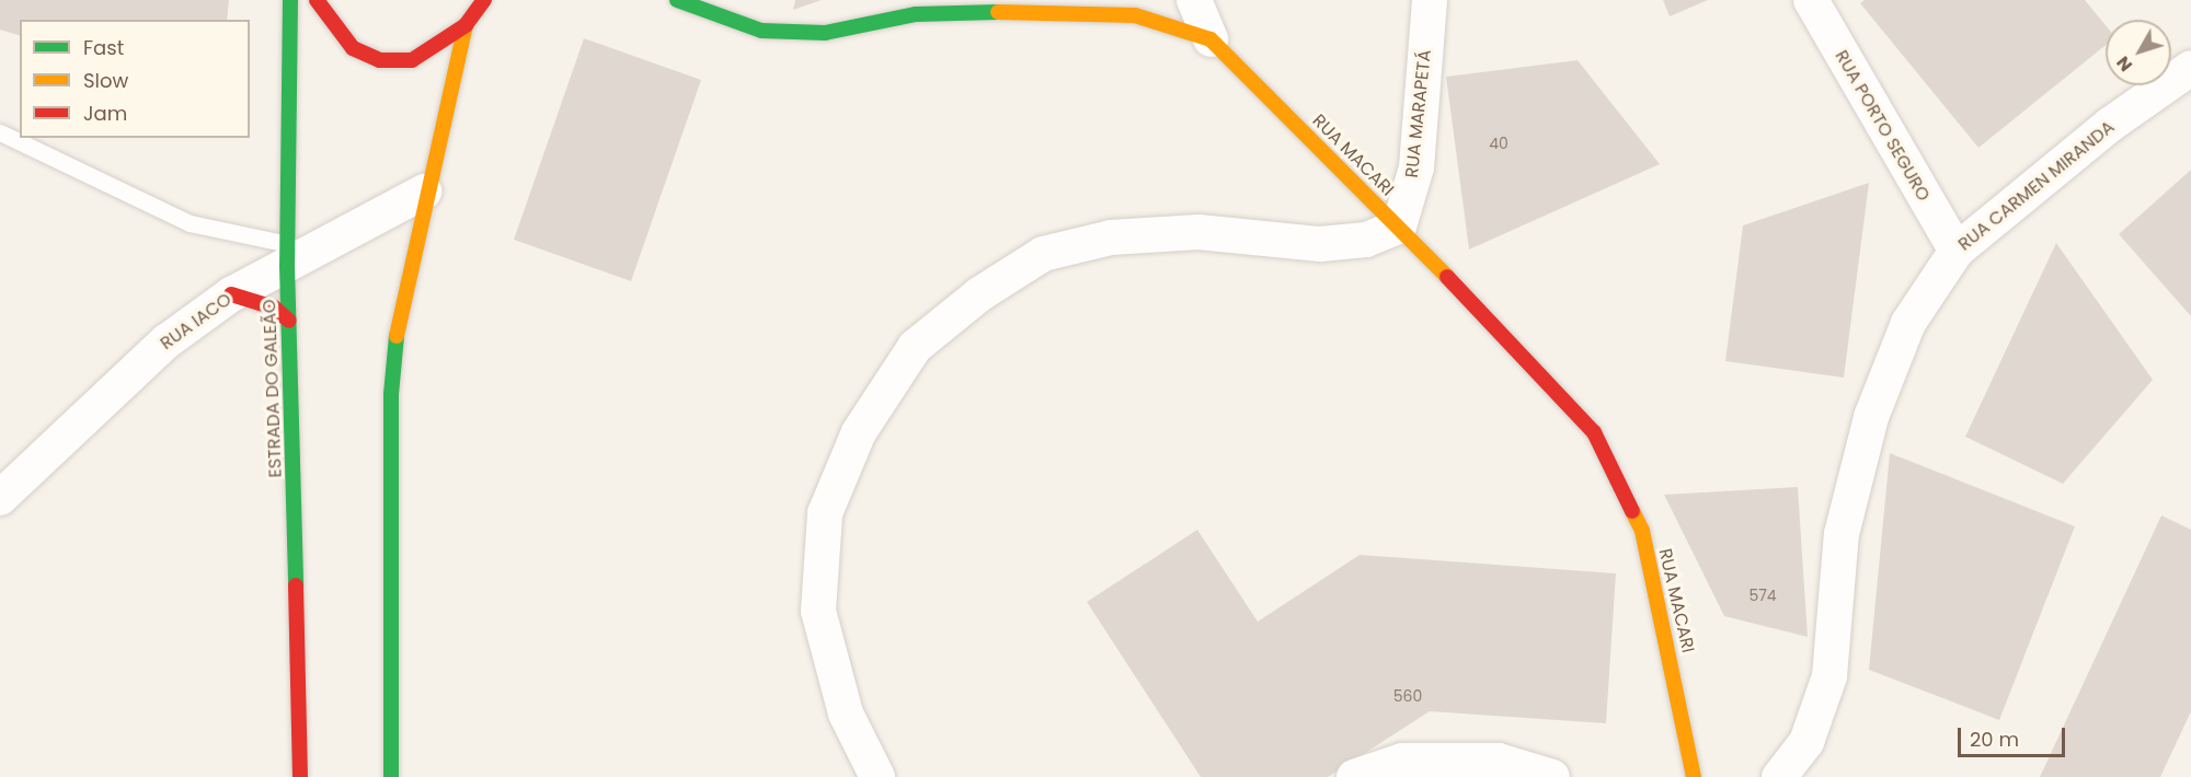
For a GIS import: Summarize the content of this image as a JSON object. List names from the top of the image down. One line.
{"streets":{"main road":["RUA MACARI","ESTRADA DO GALEÃO"],"street":["RUA MARAPETÁ","RUA PORTO SEGURO","RUA CARMEN MIRANDA","RUA IACO"]},"crossings":[["RUA MARAPETÁ","RUA MACARI"],["RUA PORTO SEGURO","RUA CARMEN MIRANDA"],["RUA IACO","ESTRADA DO GALEÃO"]],"house_numbers":["40","574","560"],"legend":["Fast","Slow","Jam"],"scale_bar":"20 m","north":"bottom left"}
